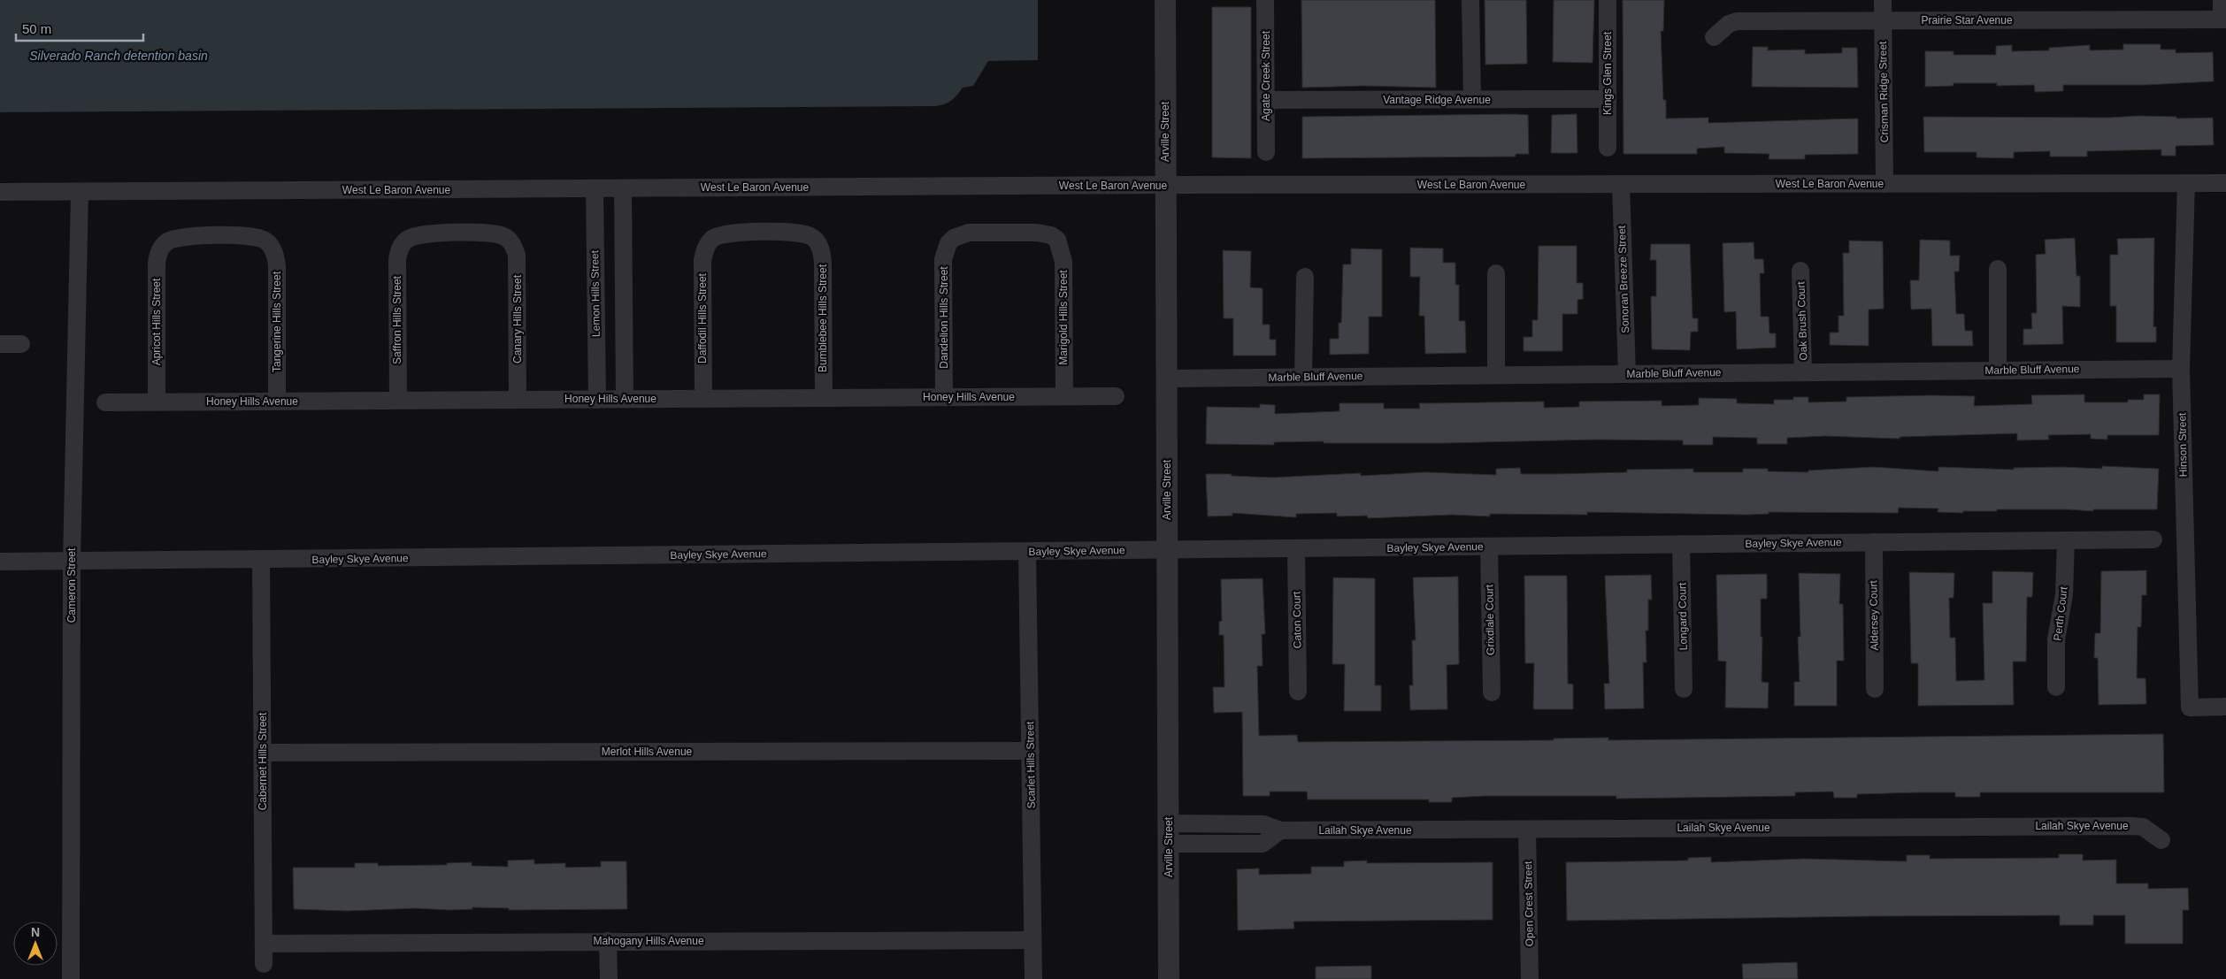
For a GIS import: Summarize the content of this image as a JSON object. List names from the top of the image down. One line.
{"streets":{"street":["Prairie Star Avenue","Kings Glen Street","Agate Creek Street","Crisman Ridge Street","Vantage Ridge Avenue","Arville Street","West Le Baron Avenue","Sonoran Breeze Street","Lemon Hills Street","Dandelion Hills Street","Marigold Hills Street","Daffodil Hills Street","Bumblebee Hills Street","Canary Hills Street","Saffron Hills Street","Oak Brush Court","Apricot Hills Street","Tangerine Hills Street","Marble Bluff Avenue","Honey Hills Avenue","Hinson Street","Bayley Skye Avenue","Cameron Street","Perth Court","Aldersey Court","Longard Court","Caton Court","Grixdlale Court","Merlot Hills Avenue","Cabernet Hills Street","Scarlet Hills Street","Lailah Skye Avenue","Open Crest Street","Mahogany Hills Avenue"]},"crossings":[["Prairie Star Avenue","Crisman Ridge Street"],["Kings Glen Street","Vantage Ridge Avenue"],["Agate Creek Street","Vantage Ridge Avenue"],["Crisman Ridge Street","West Le Baron Avenue"],["Arville Street","West Le Baron Avenue"],["Arville Street","Marble Bluff Avenue"],["Arville Street","Bayley Skye Avenue"],["Arville Street","Lailah Skye Avenue"],["West Le Baron Avenue","Sonoran Breeze Street"],["West Le Baron Avenue","Lemon Hills Street"],["West Le Baron Avenue","Hinson Street"],["West Le Baron Avenue","Cameron Street"],["Sonoran Breeze Street","Marble Bluff Avenue"],["Lemon Hills Street","Honey Hills Avenue"],["Dandelion Hills Street","Marigold Hills Street"],["Dandelion Hills Street","Honey Hills Avenue"],["Marigold Hills Street","Honey Hills Avenue"],["Daffodil Hills Street","Bumblebee Hills Street"],["Daffodil Hills Street","Honey Hills Avenue"],["Bumblebee Hills Street","Honey Hills Avenue"],["Canary Hills Street","Saffron Hills Street"],["Canary Hills Street","Honey Hills Avenue"],["Saffron Hills Street","Honey Hills Avenue"],["Oak Brush Court","Marble Bluff Avenue"],["Apricot Hills Street","Tangerine Hills Street"],["Apricot Hills Street","Honey Hills Avenue"],["Tangerine Hills Street","Honey Hills Avenue"],["Marble Bluff Avenue","Hinson Street"],["Bayley Skye Avenue","Cameron Street"],["Bayley Skye Avenue","Perth Court"],["Bayley Skye Avenue","Aldersey Court"],["Bayley Skye Avenue","Longard Court"],["Bayley Skye Avenue","Caton Court"],["Bayley Skye Avenue","Grixdlale Court"],["Bayley Skye Avenue","Cabernet Hills Street"],["Bayley Skye Avenue","Scarlet Hills Street"],["Merlot Hills Avenue","Cabernet Hills Street"],["Merlot Hills Avenue","Scarlet Hills Street"],["Cabernet Hills Street","Mahogany Hills Avenue"],["Scarlet Hills Street","Mahogany Hills Avenue"],["Lailah Skye Avenue","Open Crest Street"]],"water":["Silverado Ranch detention basin"],"scale_bar":"50 m","north":"top"}
